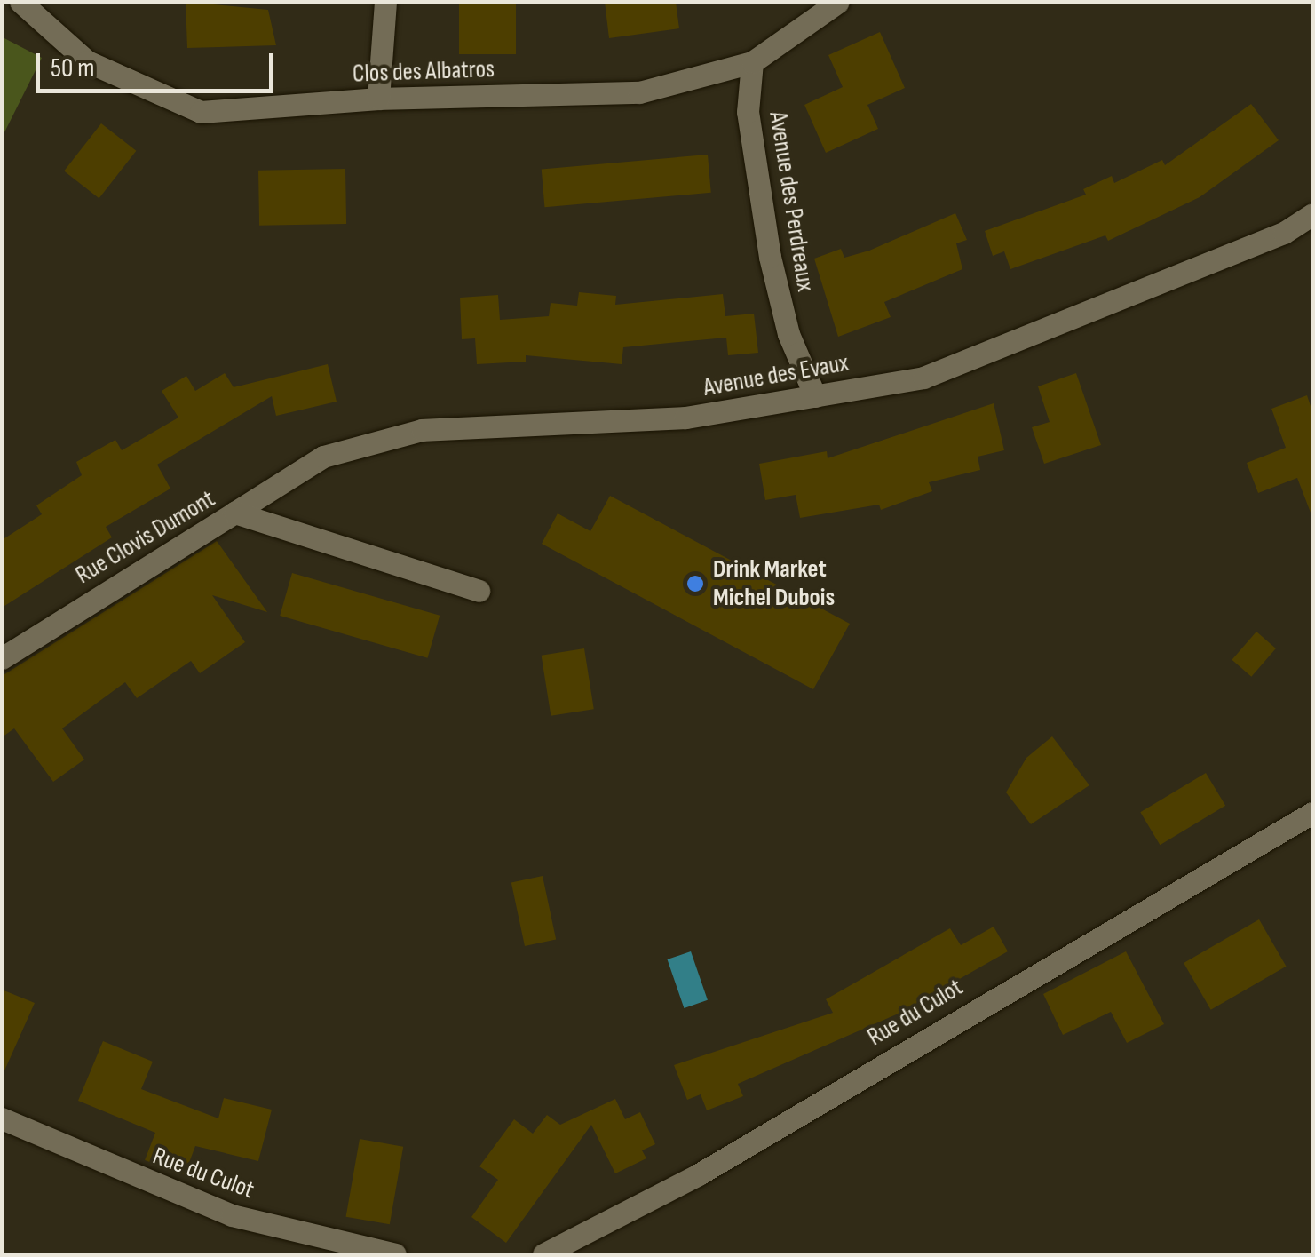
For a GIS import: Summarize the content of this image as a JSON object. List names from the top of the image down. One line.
{"streets":{"street":["Clos des Albatros","Avenue des Perdreaux","Avenue des Evaux","Rue Clovis Dumont","Rue du Culot"]},"crossings":[["Clos des Albatros","Avenue des Perdreaux"],["Avenue des Perdreaux","Avenue des Evaux"],["Avenue des Evaux","Rue Clovis Dumont"]],"places":["Drink Market Michel Dubois"],"scale_bar":"50 m"}
